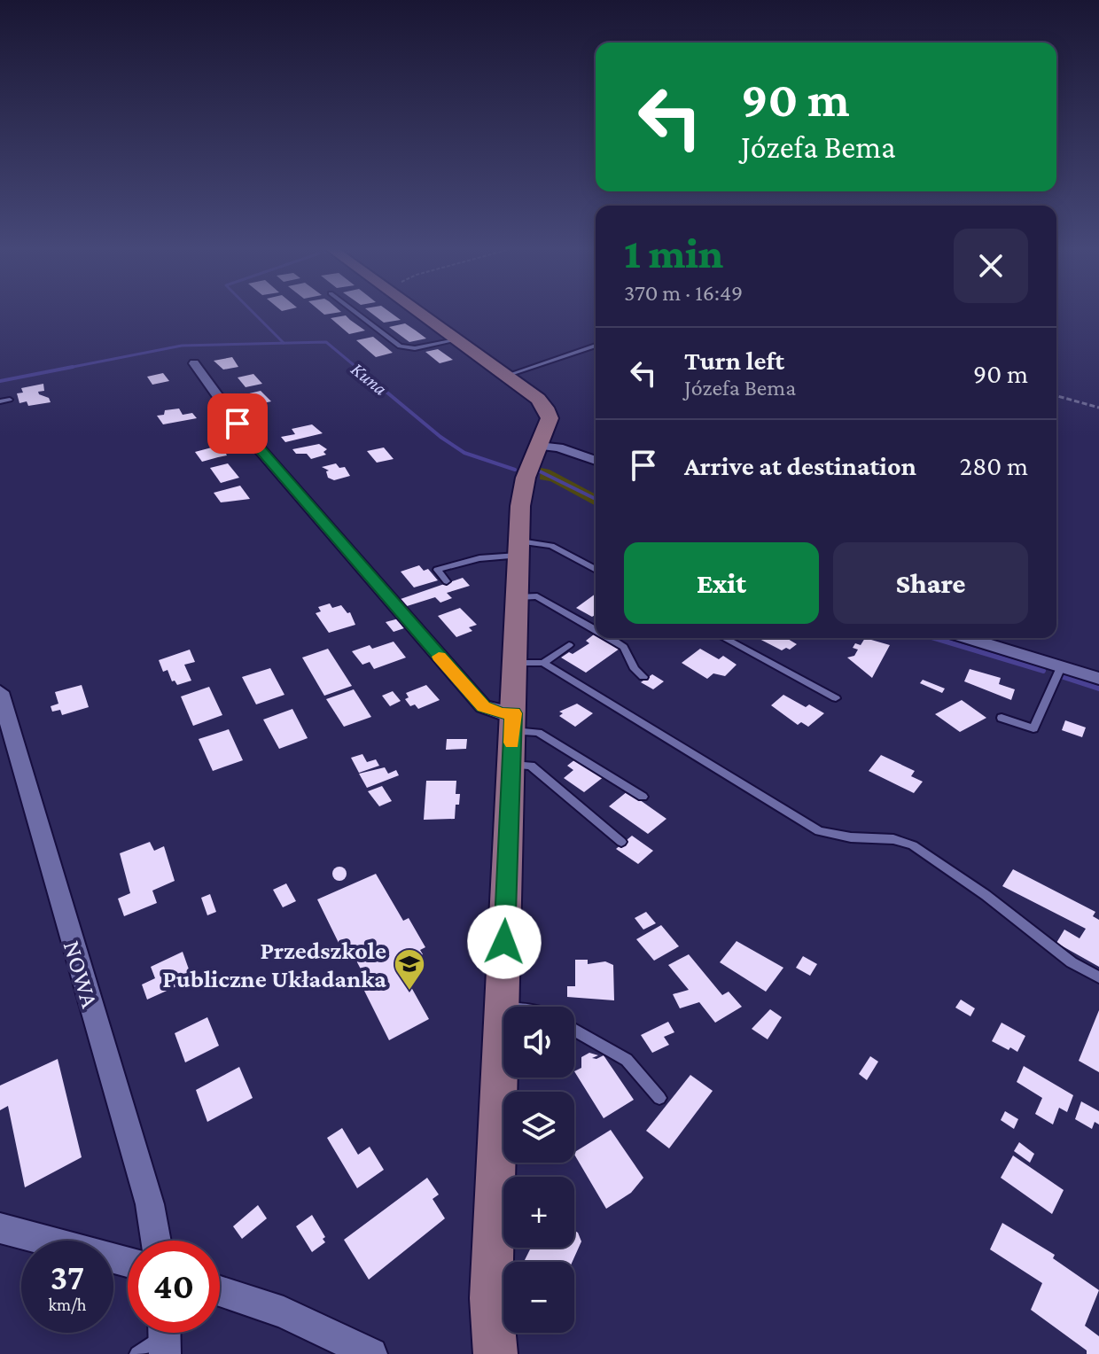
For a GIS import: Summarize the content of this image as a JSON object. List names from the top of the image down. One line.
{"streets":{"street":["NOWA"]},"water":["Kuna"],"places":{"school or university":["Przedszkole Publiczne Układanka"]},"page":{"turn":["90 m","Józefa Bema"],"heading":["1 min","370 m · 16:49"],"list":[{"name":"Turn left","note":"Józefa Bema","value":"90 m"},{"name":"Arrive at destination","value":"280 m"}],"buttons":["Exit","Share"],"map_buttons":["+","−"],"speed":"37 km/h","limit":"40"}}
